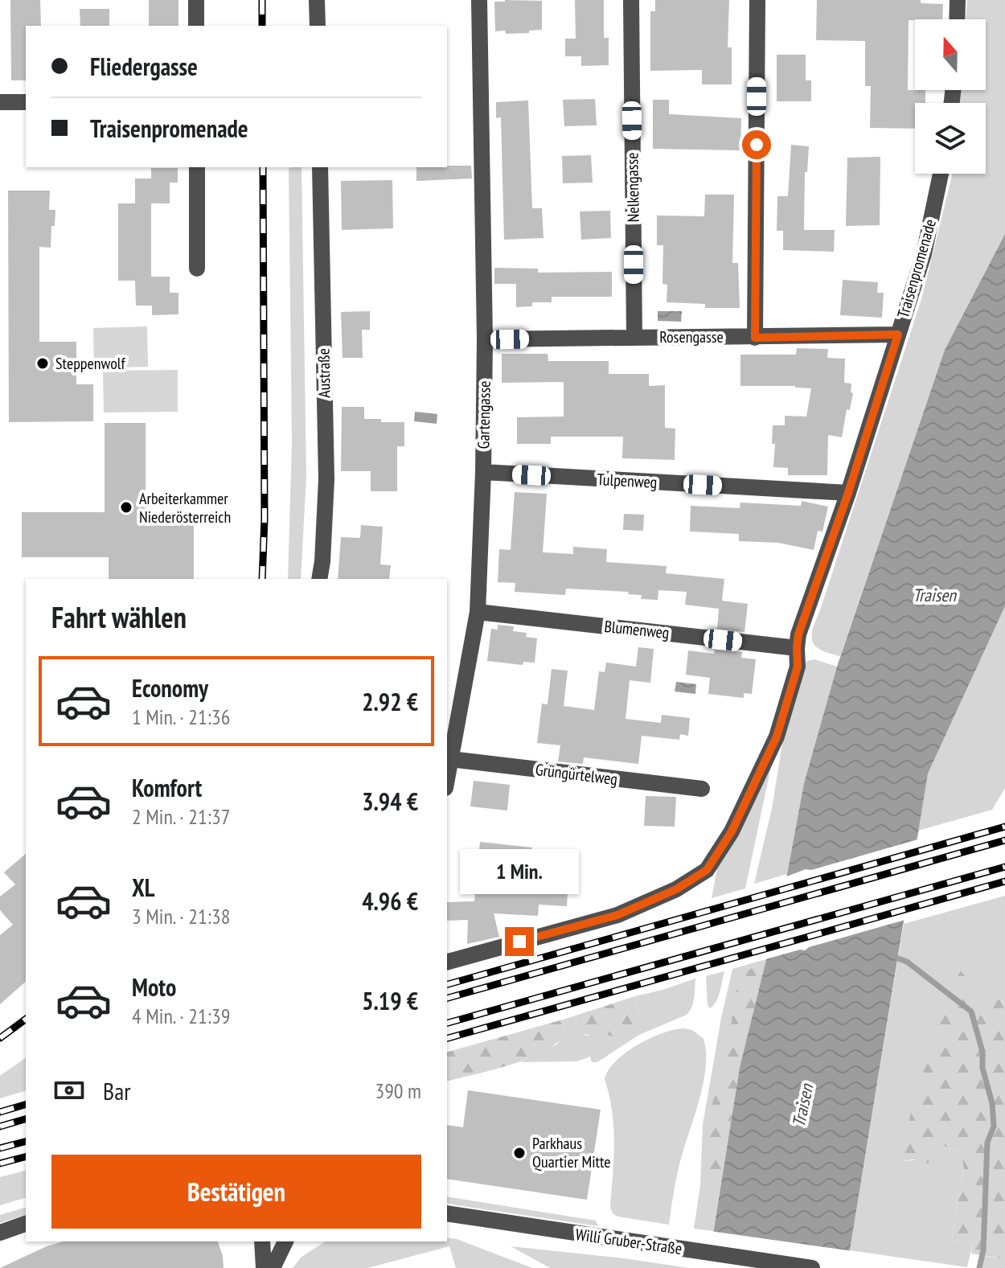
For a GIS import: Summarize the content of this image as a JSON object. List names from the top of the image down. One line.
{"streets":{"street":["Nelkengasse","Traisenpromenade","Rosengasse","Austraße","Gartengasse","Tulpenweg","Blumenweg","Grüngürtelweg","Willi Gruber-Straße"]},"crossings":[["Nelkengasse","Rosengasse"],["Traisenpromenade","Rosengasse"],["Traisenpromenade","Tulpenweg"],["Traisenpromenade","Blumenweg"],["Rosengasse","Gartengasse"],["Gartengasse","Tulpenweg"],["Gartengasse","Blumenweg"],["Gartengasse","Grüngürtelweg"]],"water":["Traisen"],"places":["Steppenwolf","Arbeiterkammer Niederösterreich","Parkhaus Quartier Mitte"],"north":"top","page":{"banner":["Fliedergasse","Traisenpromenade"],"heading":"Fahrt wählen","list":[{"name":"Economy","note":"1 Min. · 21:36","value":"2.92 €"},{"name":"Komfort","note":"2 Min. · 21:37","value":"3.94 €"},{"name":"XL","note":"3 Min. · 21:38","value":"4.96 €"},{"name":"Moto","note":"4 Min. · 21:39","value":"5.19 €"}],"bubble":"1 Min.","pay":["Bar","390 m"],"buttons":"Bestätigen"}}
